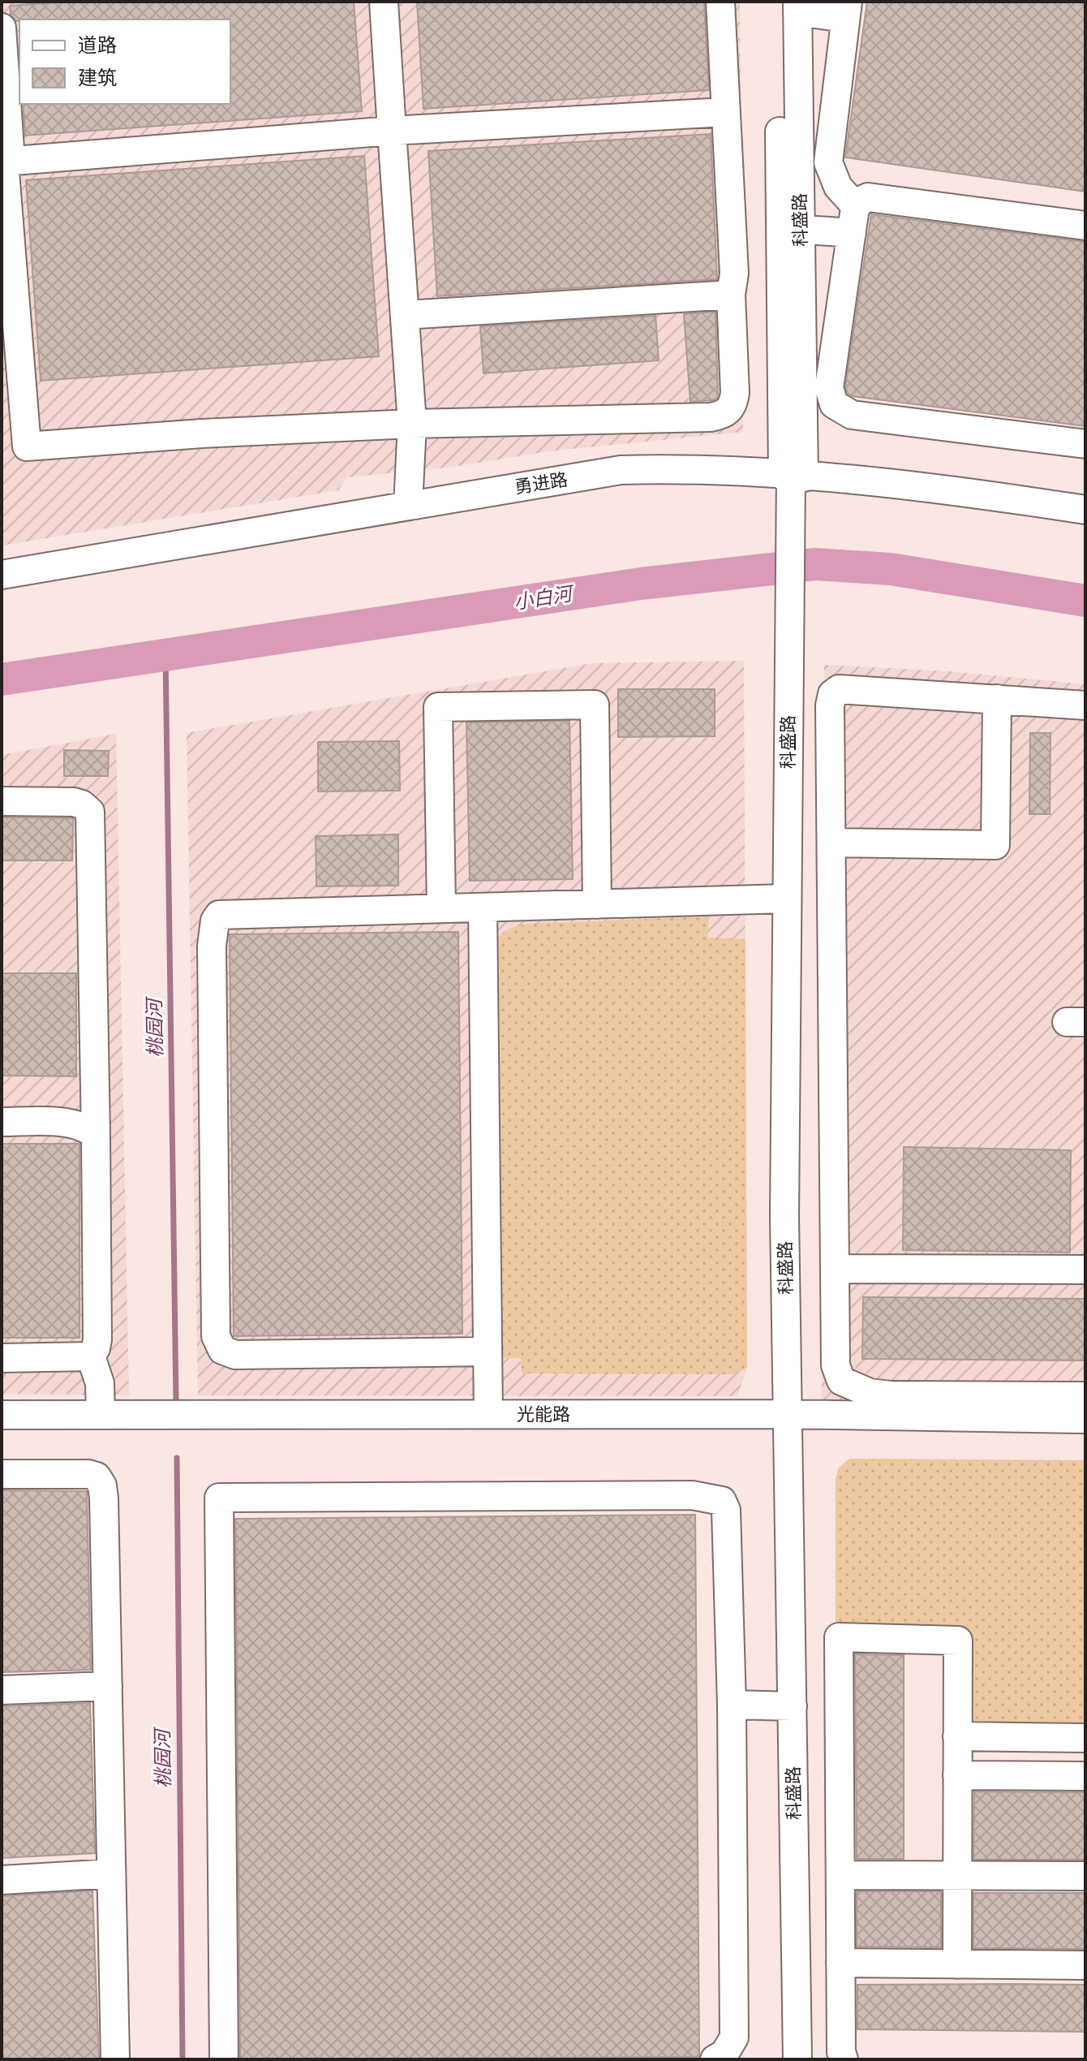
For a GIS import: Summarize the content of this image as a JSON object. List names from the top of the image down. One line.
{"streets":{"street":["科盛路","勇进路","光能路"]},"crossings":[["科盛路","勇进路"],["科盛路","光能路"]],"water":["小白河","桃园河"],"legend":["道路","建筑"]}
